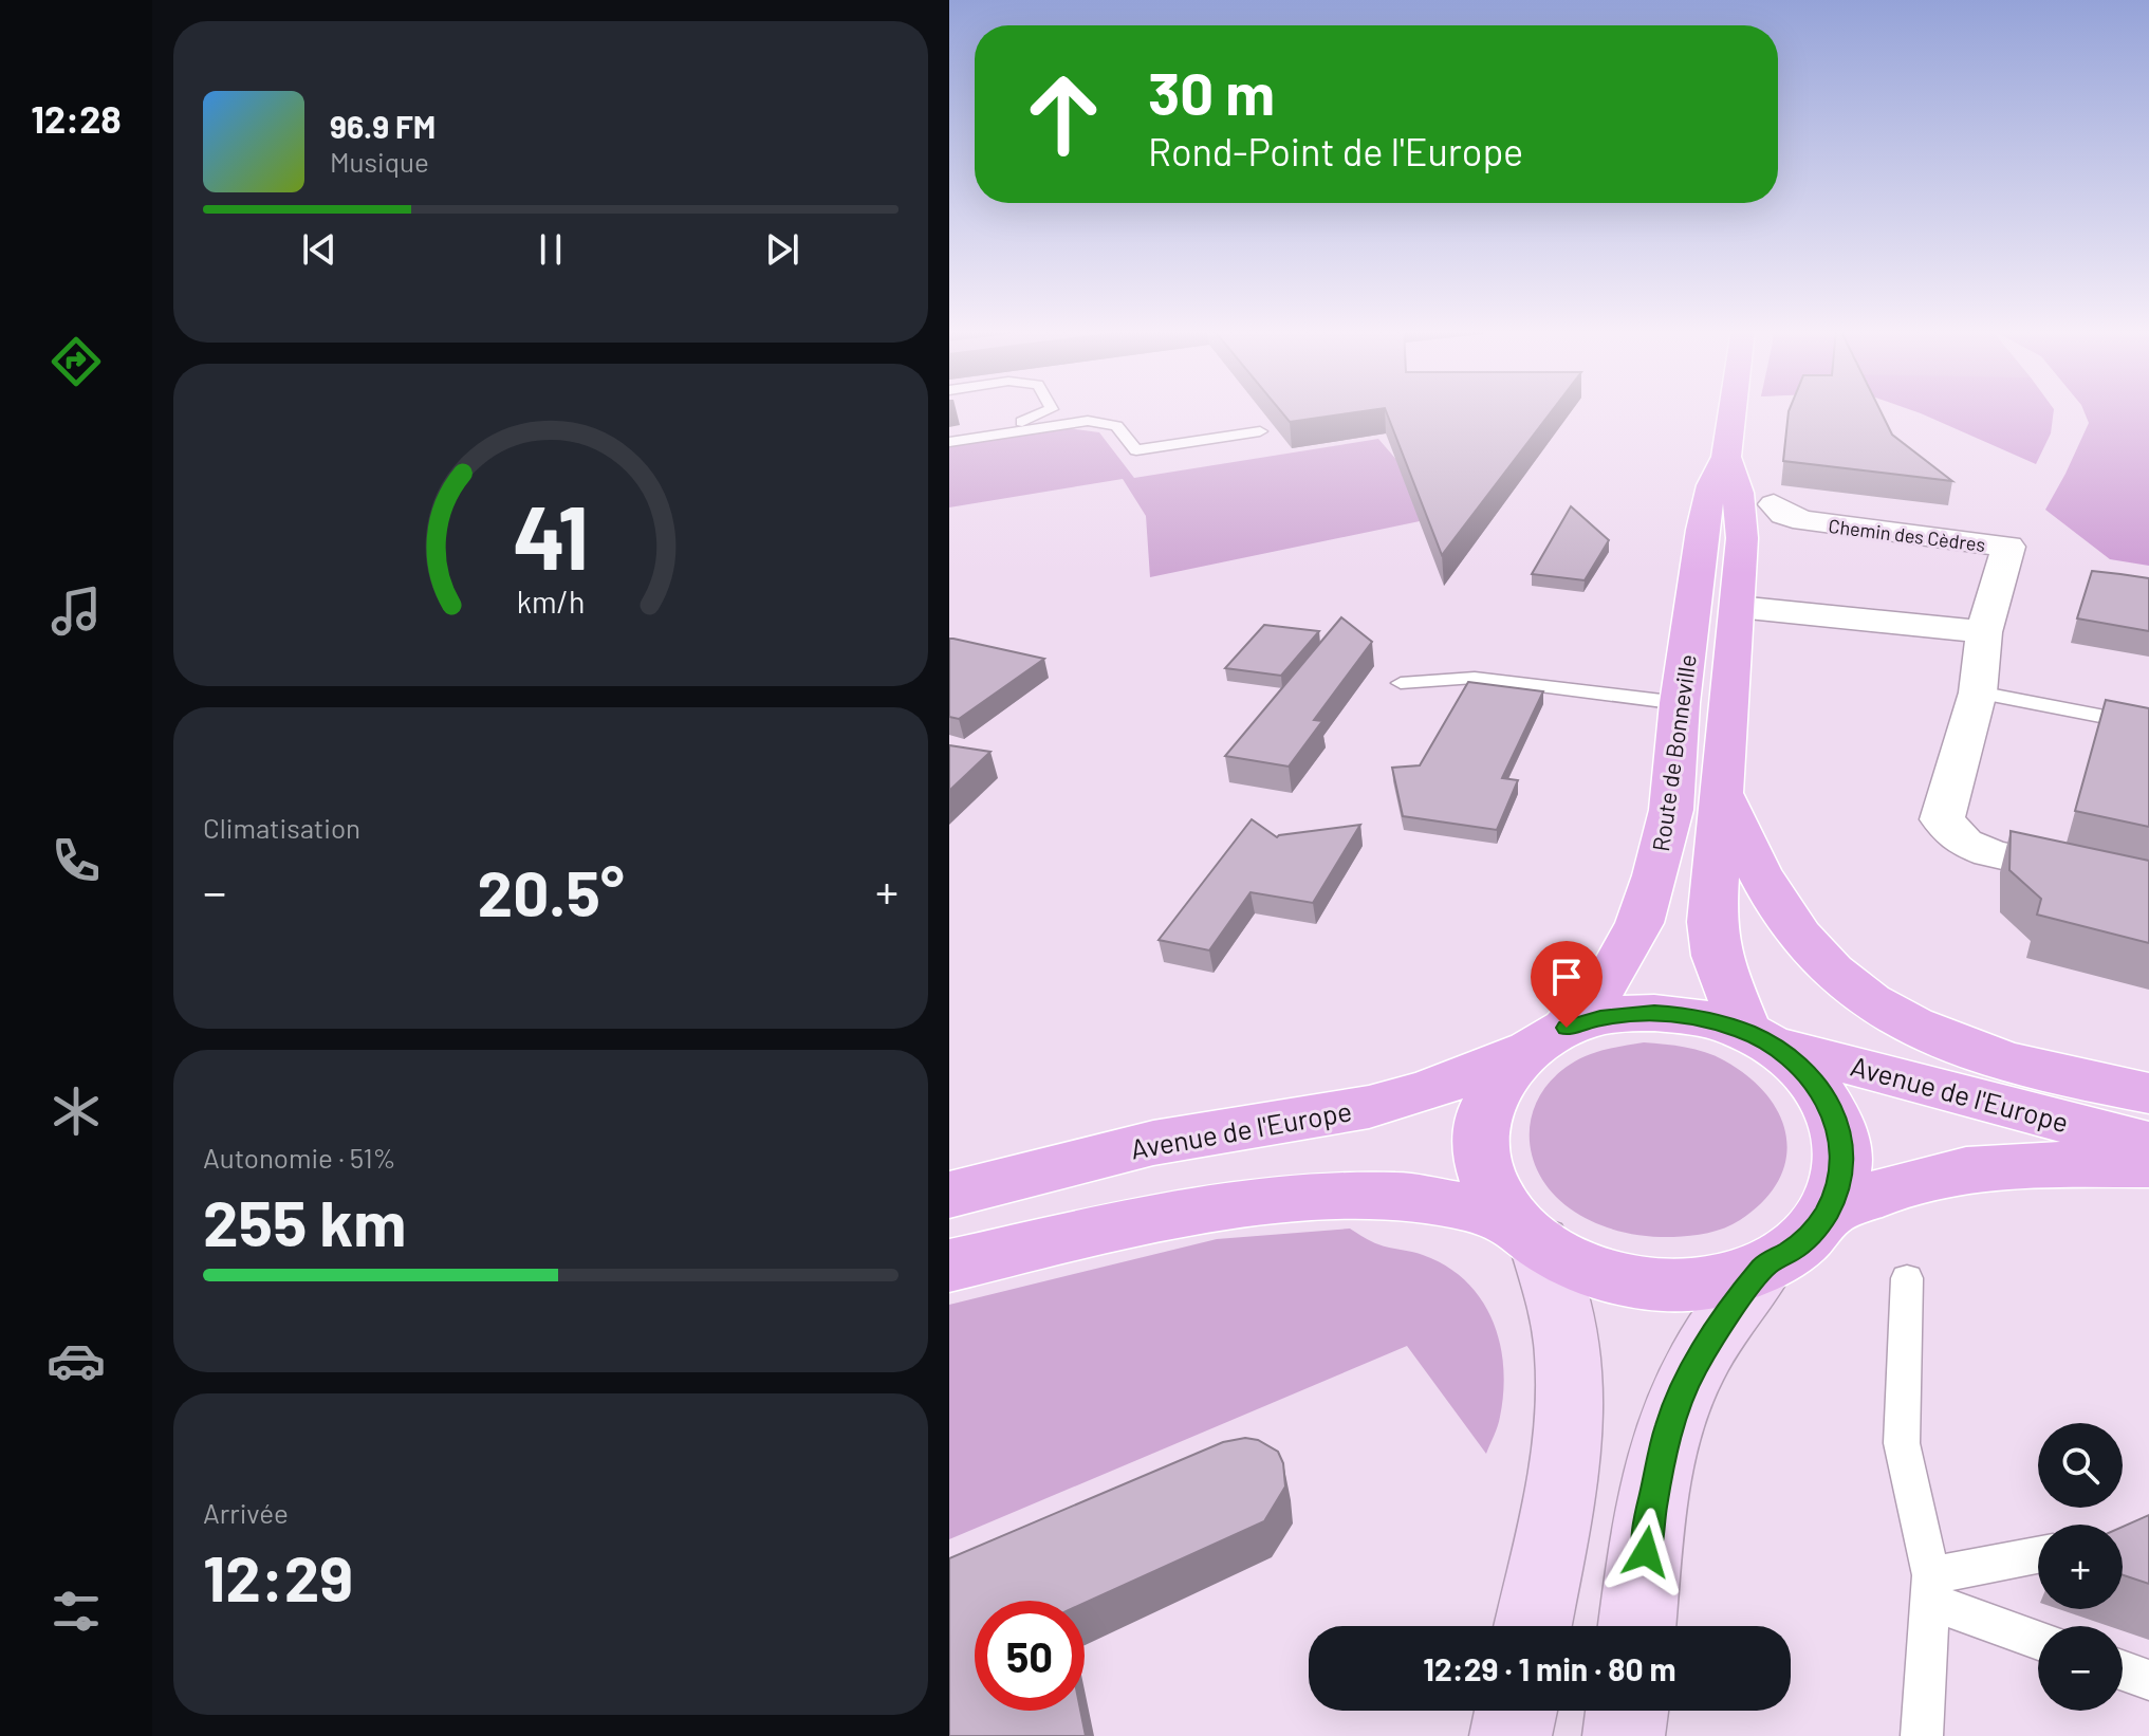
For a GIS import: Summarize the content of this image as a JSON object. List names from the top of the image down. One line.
{"streets":{"main road":["Route de Bonneville","Avenue de l'Europe"],"street":["Chemin des Cèdres"]},"crossings":[["Route de Bonneville","Avenue de l'Europe"]],"page":{"tabs":"12:28","turn":["30 m","Rond-Point de l'Europe"],"song":["96.9 FM","Musique"],"tile":["Climatisation",["Autonomie · 51%","255 km"],["Arrivée","12:29"]],"heat":["−","20.5°","+"],"map_buttons":["+","−"],"limit":"50","trip":"12:29 · 1 min · 80 m","gauge":["41","km/h"]}}
